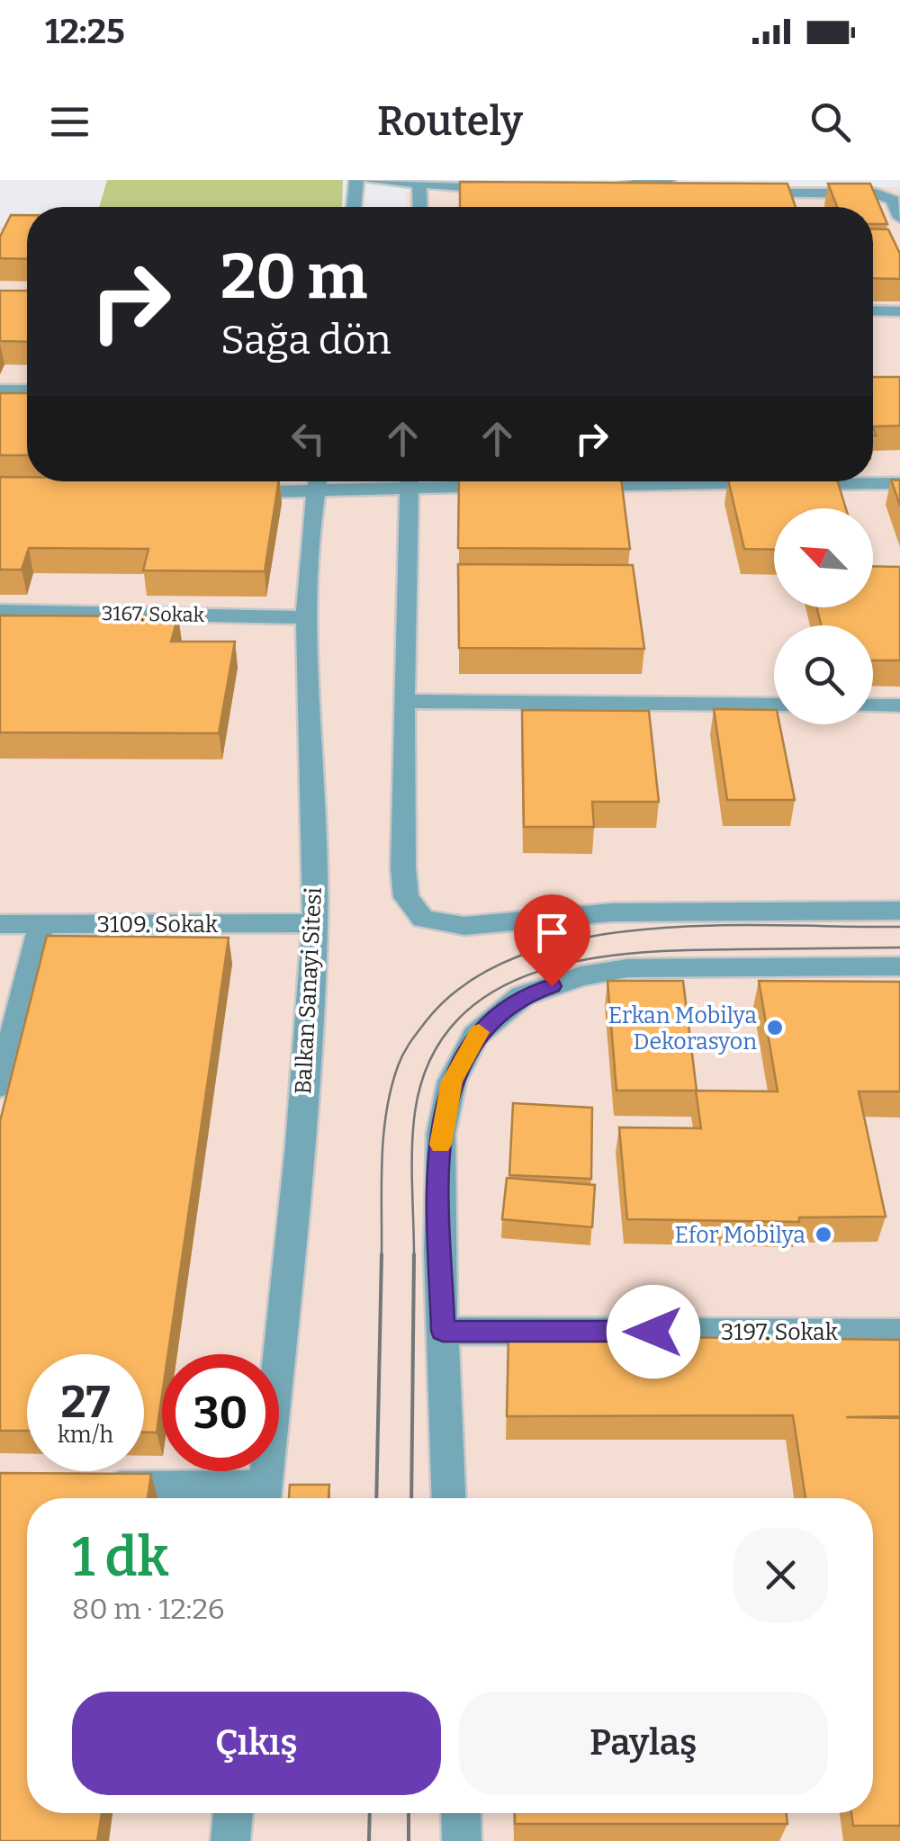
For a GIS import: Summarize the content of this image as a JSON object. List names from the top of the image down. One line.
{"streets":{"street":["3167. Sokak","3109. Sokak","Balkan Sanayi Sitesi","3197. Sokak"]},"crossings":[["3167. Sokak","Balkan Sanayi Sitesi"],["3109. Sokak","Balkan Sanayi Sitesi"]],"places":["Erkan Mobilya Dekorasyon","Efor Mobilya"],"north":"top left","page":{"status":"12:25","header":"Routely","turn":["20 m","Sağa dön"],"speed":"27 km/h","limit":"30","heading":["1 dk","80 m · 12:26"],"buttons":["Çıkış","Paylaş"]}}
